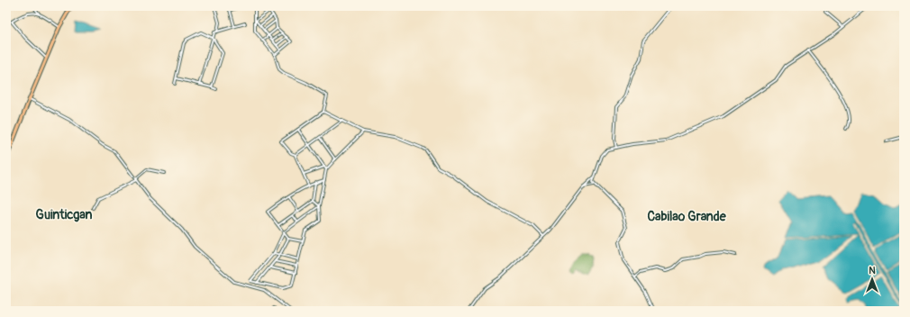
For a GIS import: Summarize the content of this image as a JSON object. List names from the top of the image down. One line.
{"districts":["Guinticgan","Cabilao Grande"],"north":"top"}
